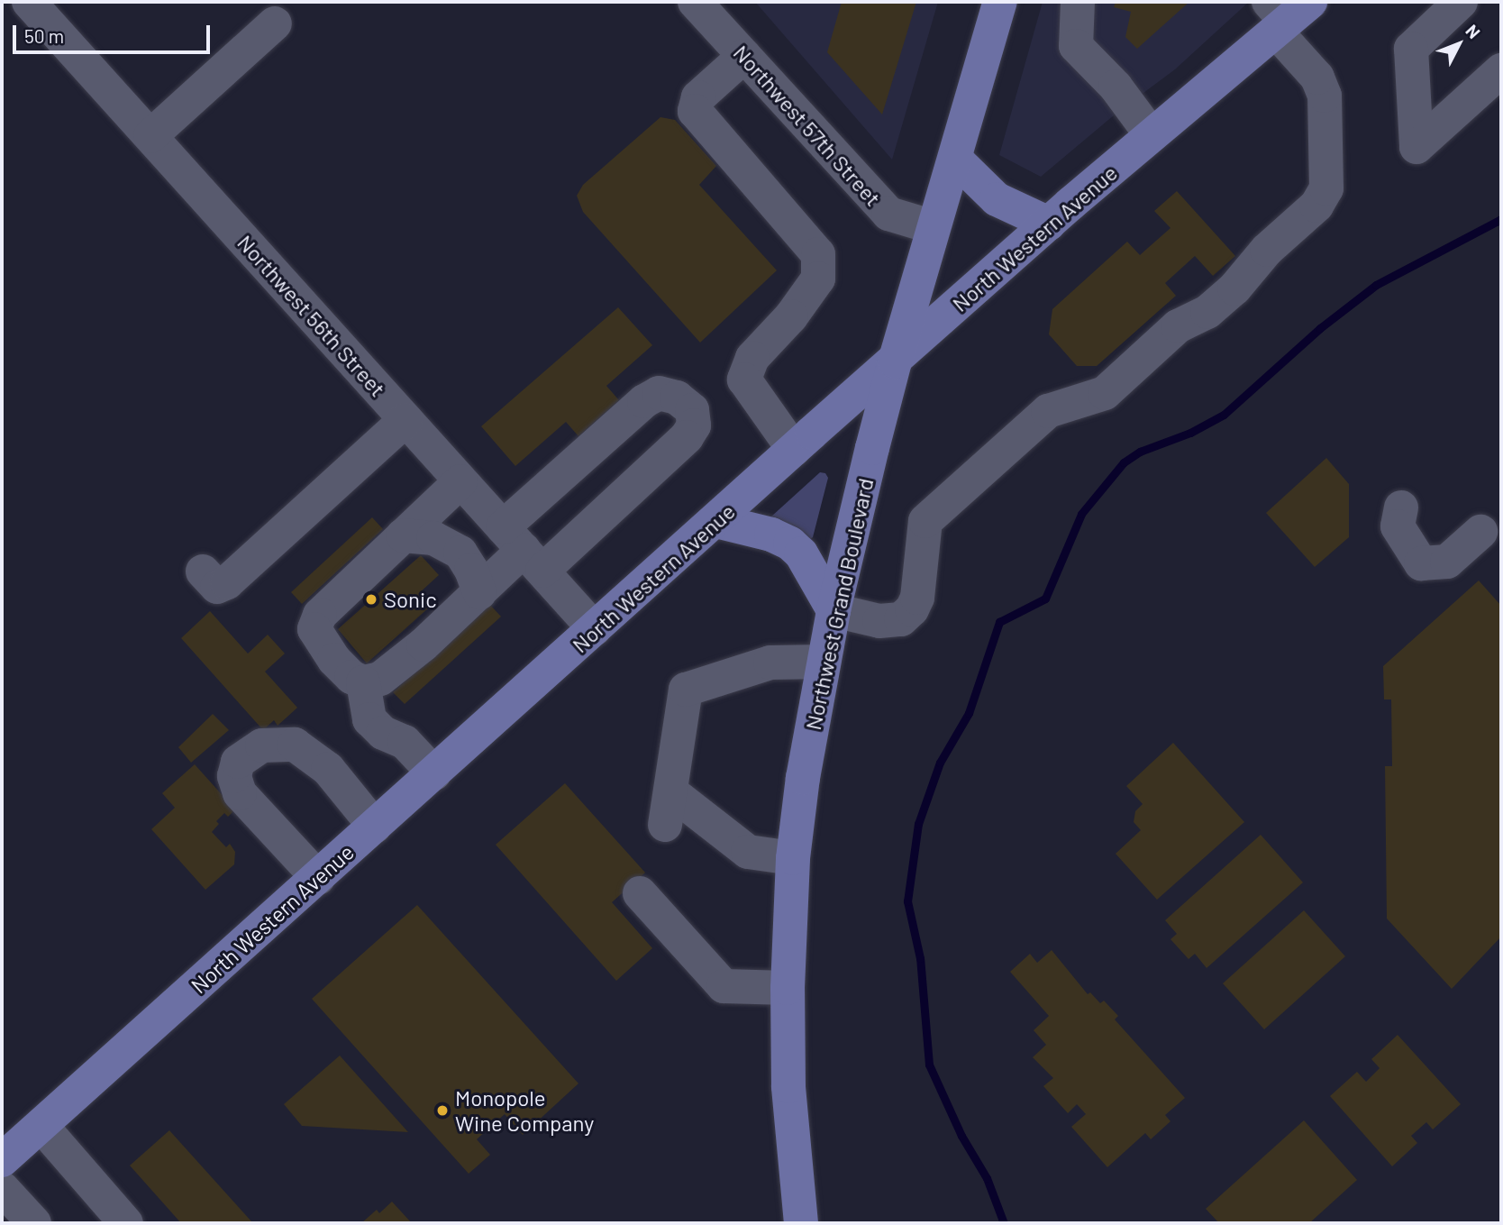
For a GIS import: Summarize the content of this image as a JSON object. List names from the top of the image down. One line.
{"streets":{"main road":["North Western Avenue","Northwest Grand Boulevard"],"street":["Northwest 57th Street","Northwest 56th Street"]},"crossings":[["Northwest 57th Street","Northwest Grand Boulevard"],["North Western Avenue","Northwest 56th Street"],["North Western Avenue","Northwest Grand Boulevard"]],"places":["Sonic","Monopole Wine Company"],"scale_bar":"50 m","north":"top right"}
